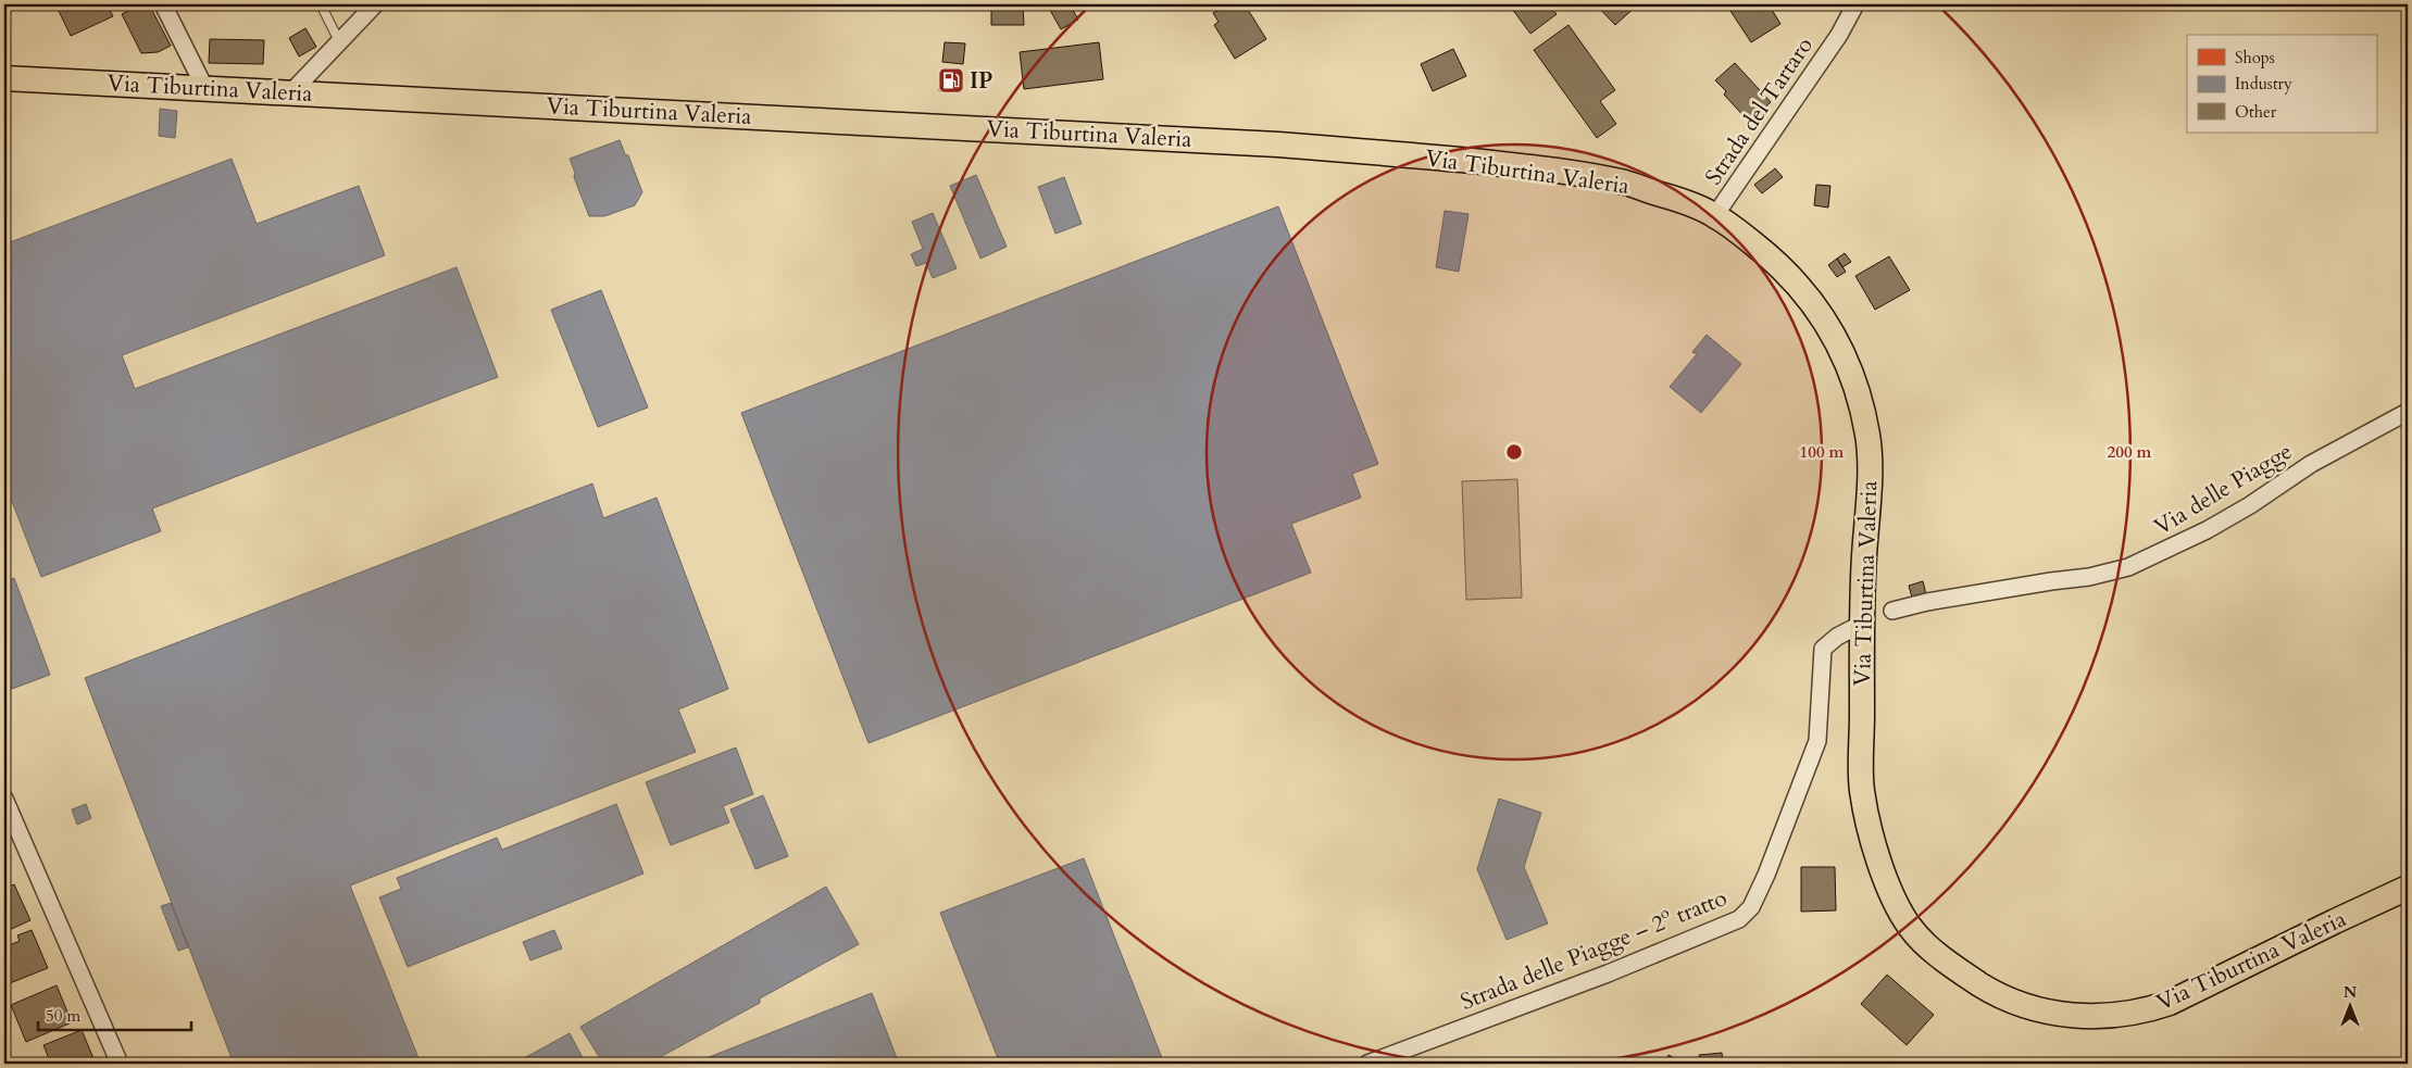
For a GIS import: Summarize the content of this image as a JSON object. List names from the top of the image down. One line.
{"streets":{"main road":["Via Tiburtina Valeria"],"street":["Strada del Tartaro","Via delle Piagge","Strada delle Piagge – 2º tratto"]},"crossings":[["Via Tiburtina Valeria","Strada del Tartaro"],["Via Tiburtina Valeria","Strada delle Piagge – 2º tratto"]],"places":{"fuel station":["IP"]},"legend":["Shops","Industry","Other"],"scale_bar":"50 m","north":"top","rings":["100 m","200 m"]}
